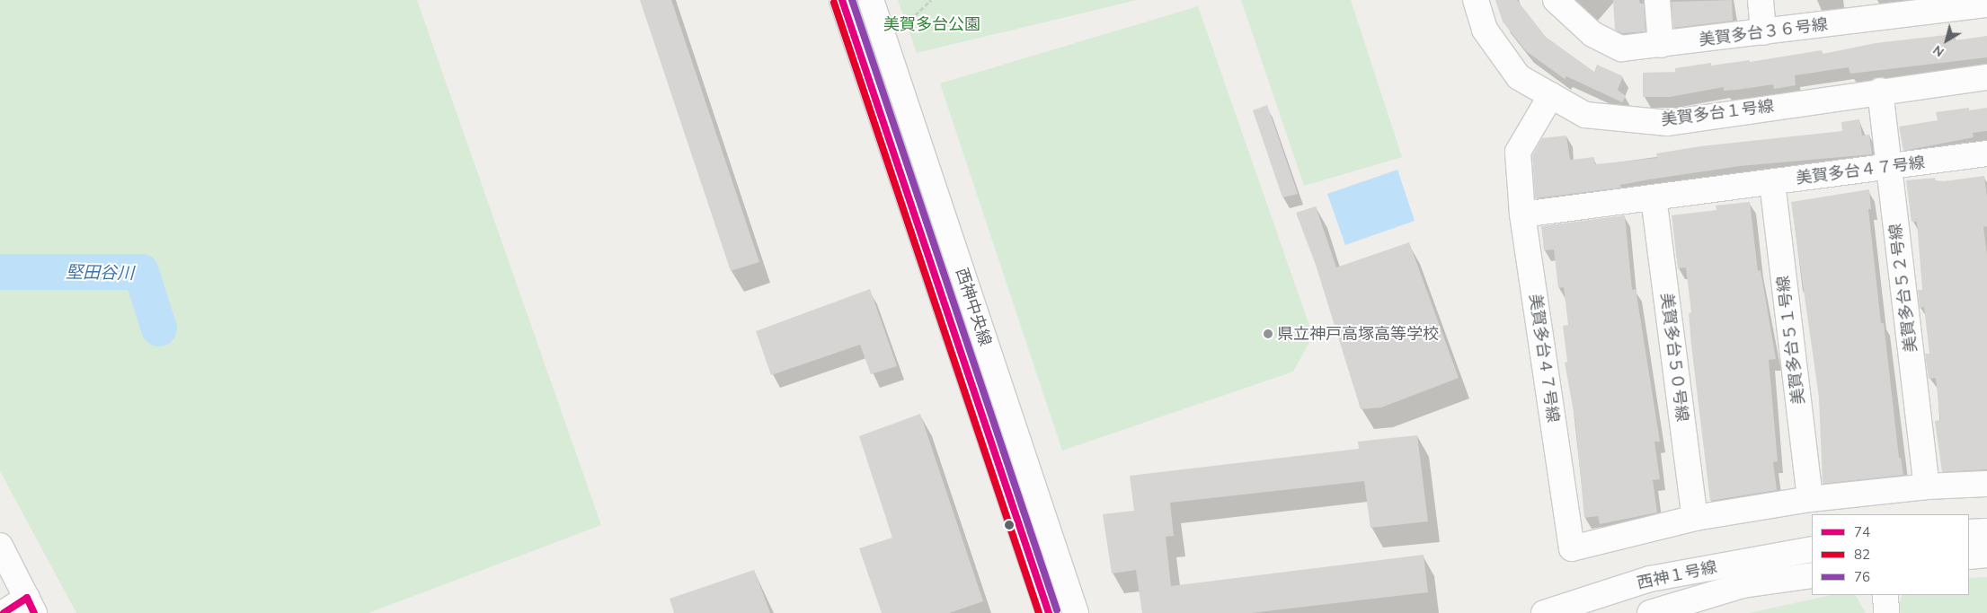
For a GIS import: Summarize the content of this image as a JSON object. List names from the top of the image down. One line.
{"streets":{"street":["美賀多台３６号線","美賀多台１号線","美賀多台４７号線","美賀多台５２号線","西神中央線","美賀多台５１号線","美賀多台５０号線","西神１号線"]},"crossings":[["美賀多台１号線","美賀多台５２号線"],["美賀多台４７号線","美賀多台５２号線"],["美賀多台４７号線","美賀多台５１号線"],["美賀多台４７号線","美賀多台５０号線"]],"water":["堅田谷川"],"parks":["美賀多台公園"],"places":["県立神戸高塚高等学校"],"lines":["transit line 74","transit line 76","transit line 82"],"legend":["74","82","76"],"north":"bottom left"}
